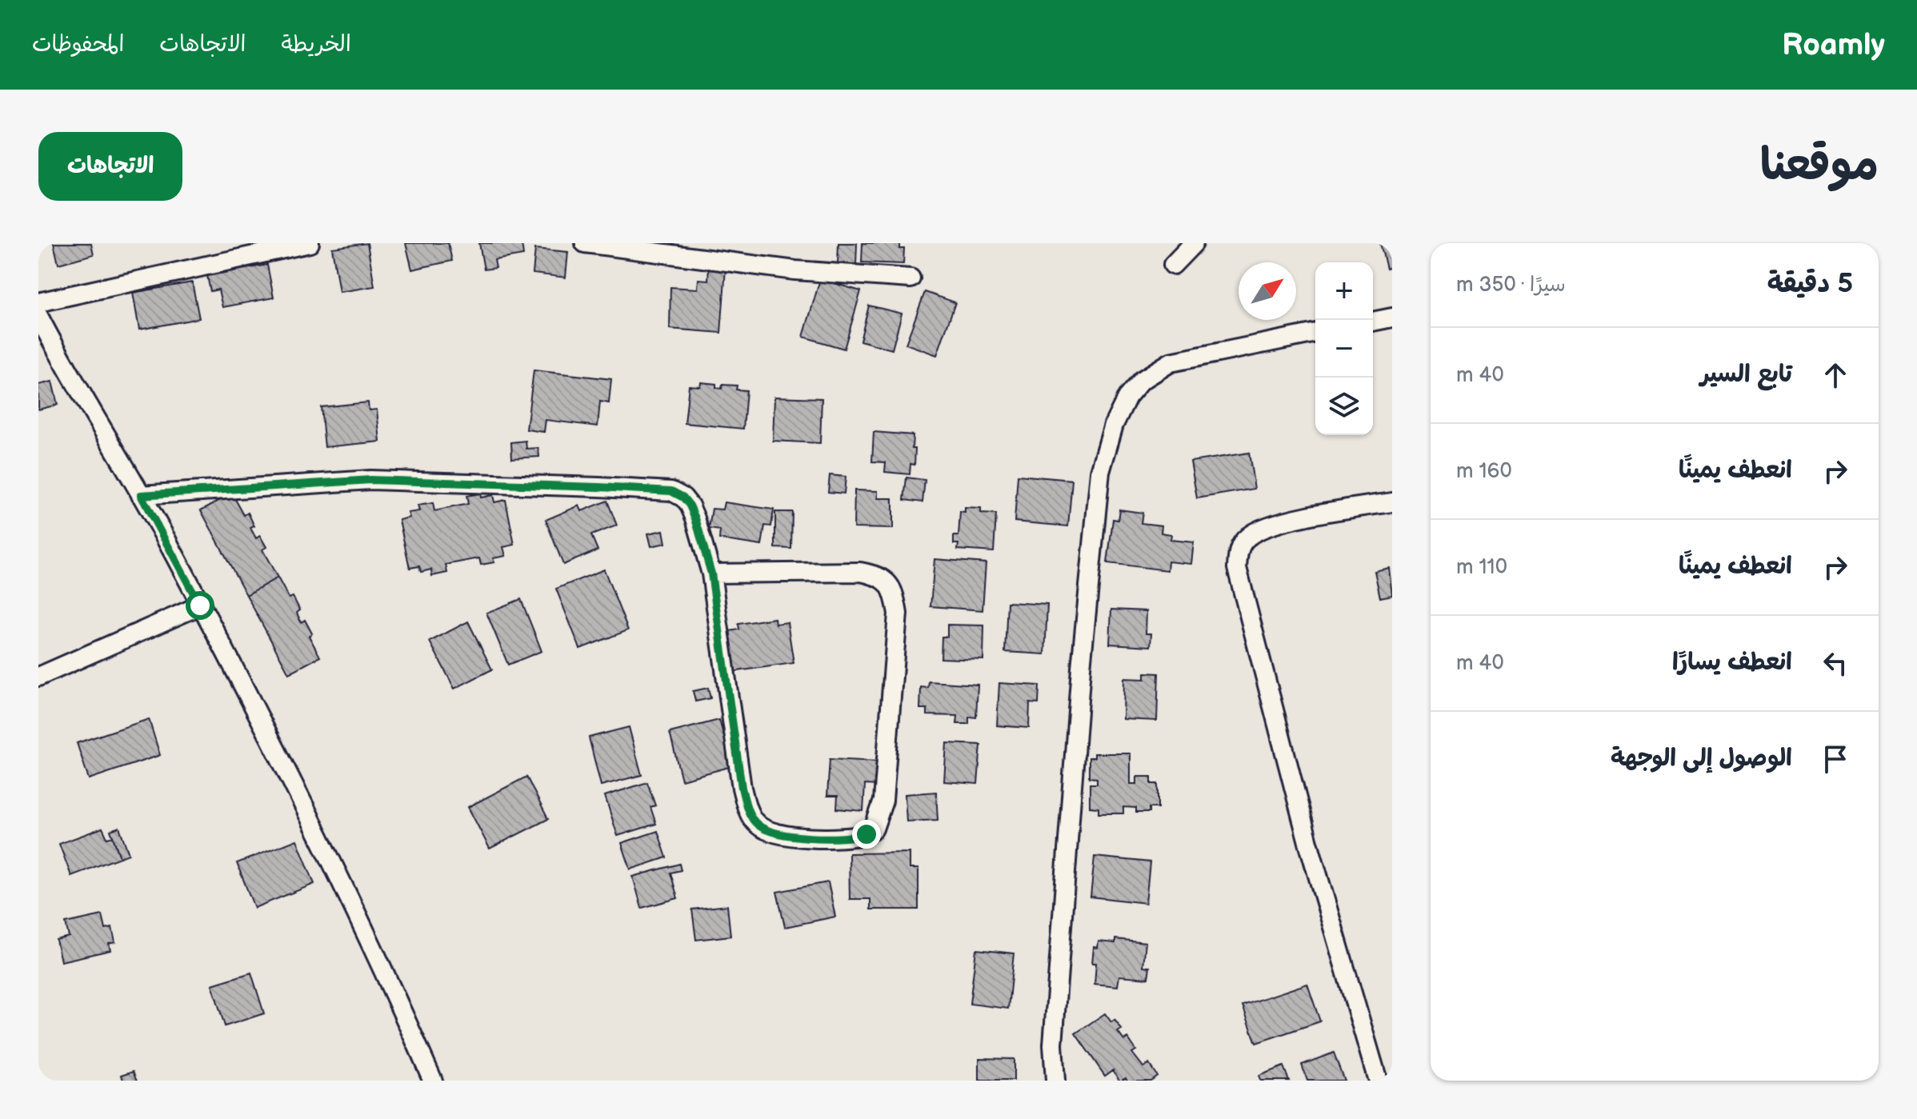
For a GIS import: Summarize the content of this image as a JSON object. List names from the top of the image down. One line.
{"north":"top right","page":{"header":"Roamly","nav":["الخريطة","الاتجاهات","المحفوظات"],"title":"موقعنا","buttons":"الاتجاهات","heading":["5 دقيقة","سيرًا · 350 m"],"map_buttons":["+","−"],"list":[["تابع السير","40 m"],["انعطف يمينًا","160 m"],["انعطف يمينًا","110 m"],["انعطف يسارًا","40 m"],"الوصول إلى الوجهة"]}}
